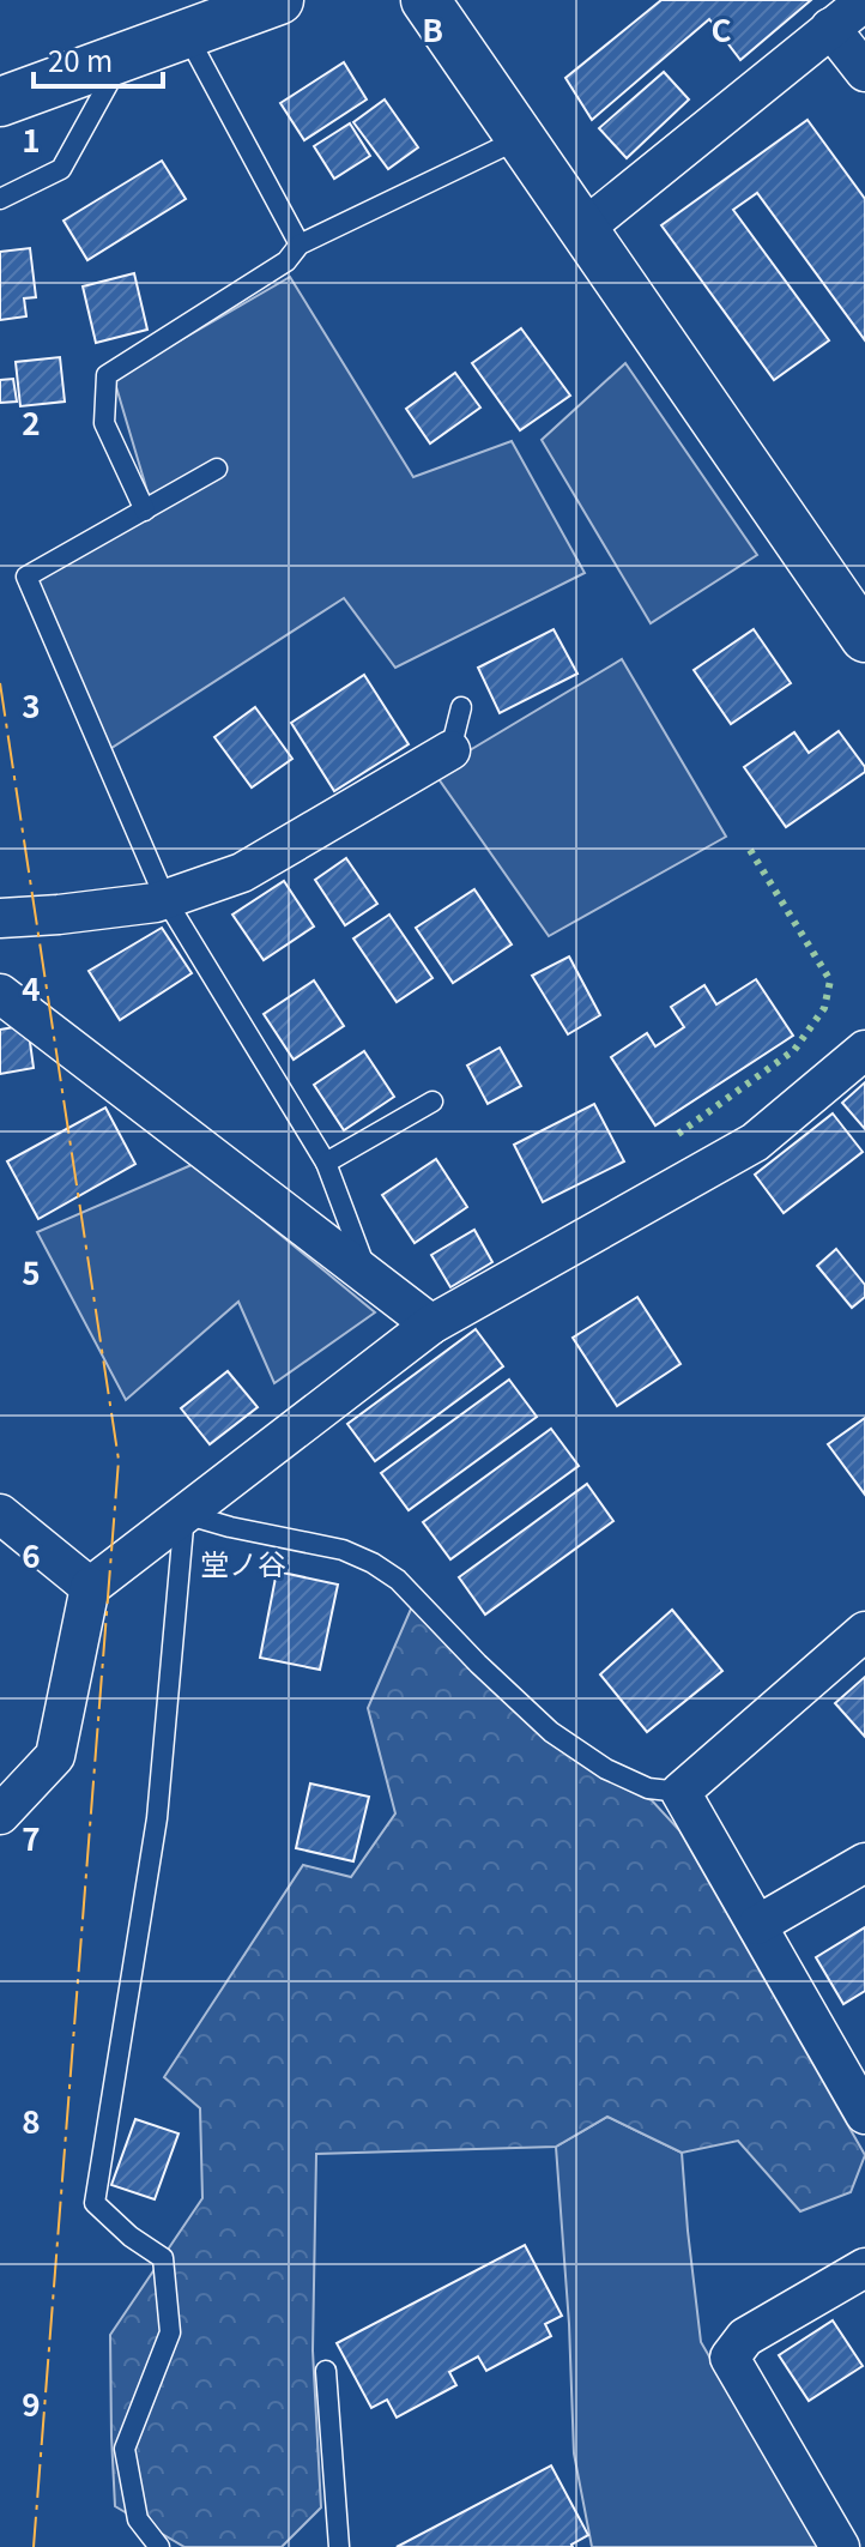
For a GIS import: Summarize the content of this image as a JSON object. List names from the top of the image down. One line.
{"districts":["堂ノ谷"],"scale_bar":"20 m","grid":{"columns":["B","C"],"rows":["1","2","3","4","5","6","7","8","9"]}}
